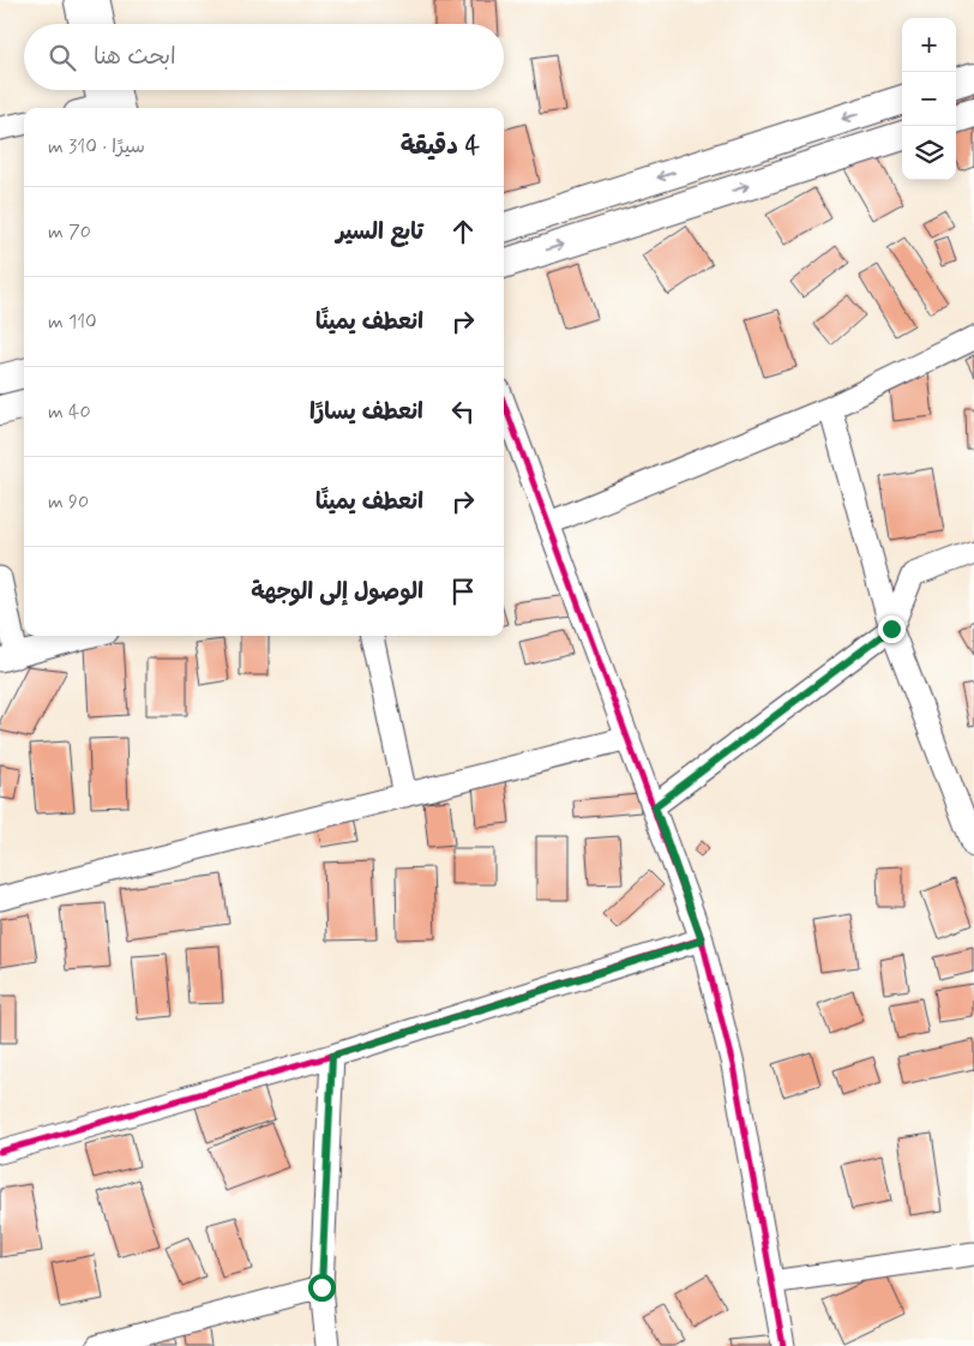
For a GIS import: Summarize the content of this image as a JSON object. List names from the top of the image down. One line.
{"page":{"map_buttons":["+","−"],"search":"ابحث هنا","heading":["4 دقيقة","سيرًا · 310 m"],"list":[["تابع السير","70 m"],["انعطف يمينًا","110 m"],["انعطف يسارًا","40 m"],["انعطف يمينًا","90 m"],"الوصول إلى الوجهة"]}}
